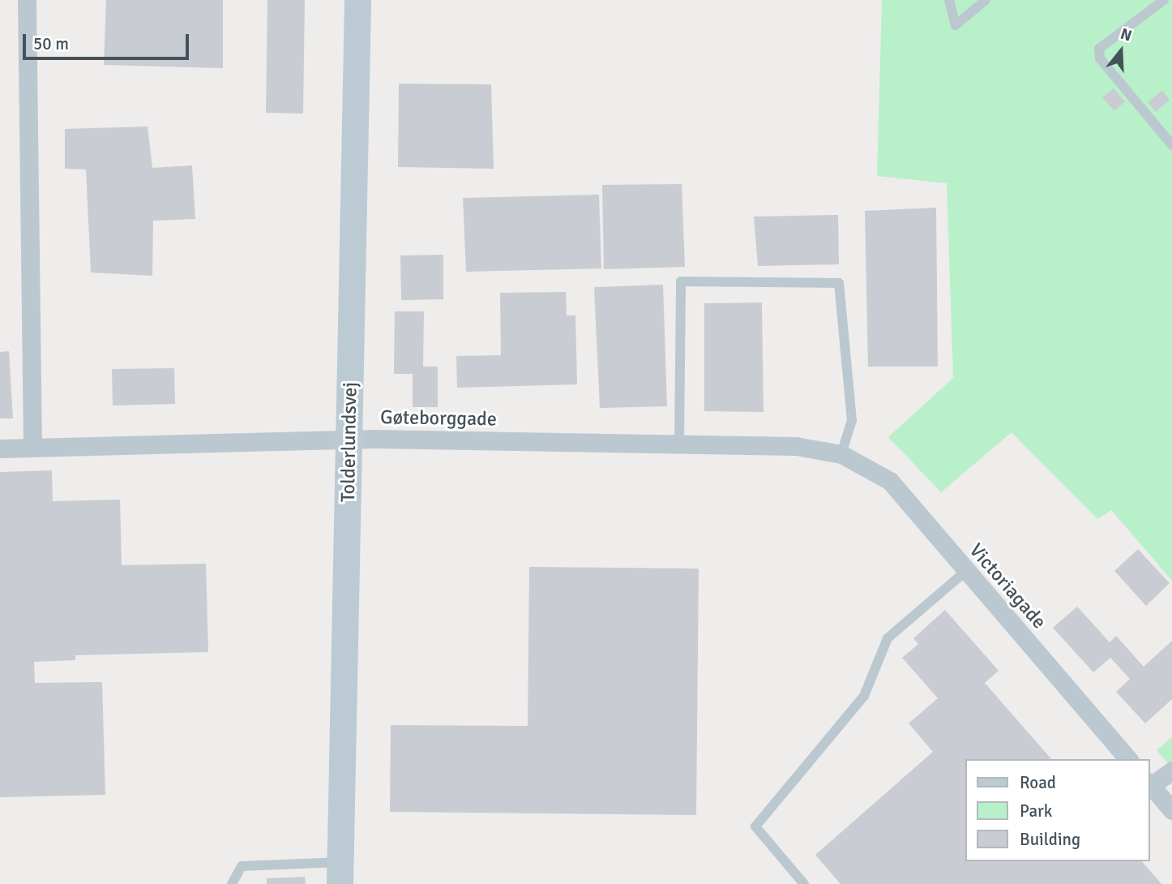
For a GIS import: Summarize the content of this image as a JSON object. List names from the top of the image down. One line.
{"streets":{"street":["Gøteborggade","Tolderlundsvej","Victoriagade"]},"crossings":[["Gøteborggade","Tolderlundsvej"],["Gøteborggade","Victoriagade"]],"legend":["Road","Park","Building"],"scale_bar":"50 m","north":"top"}
